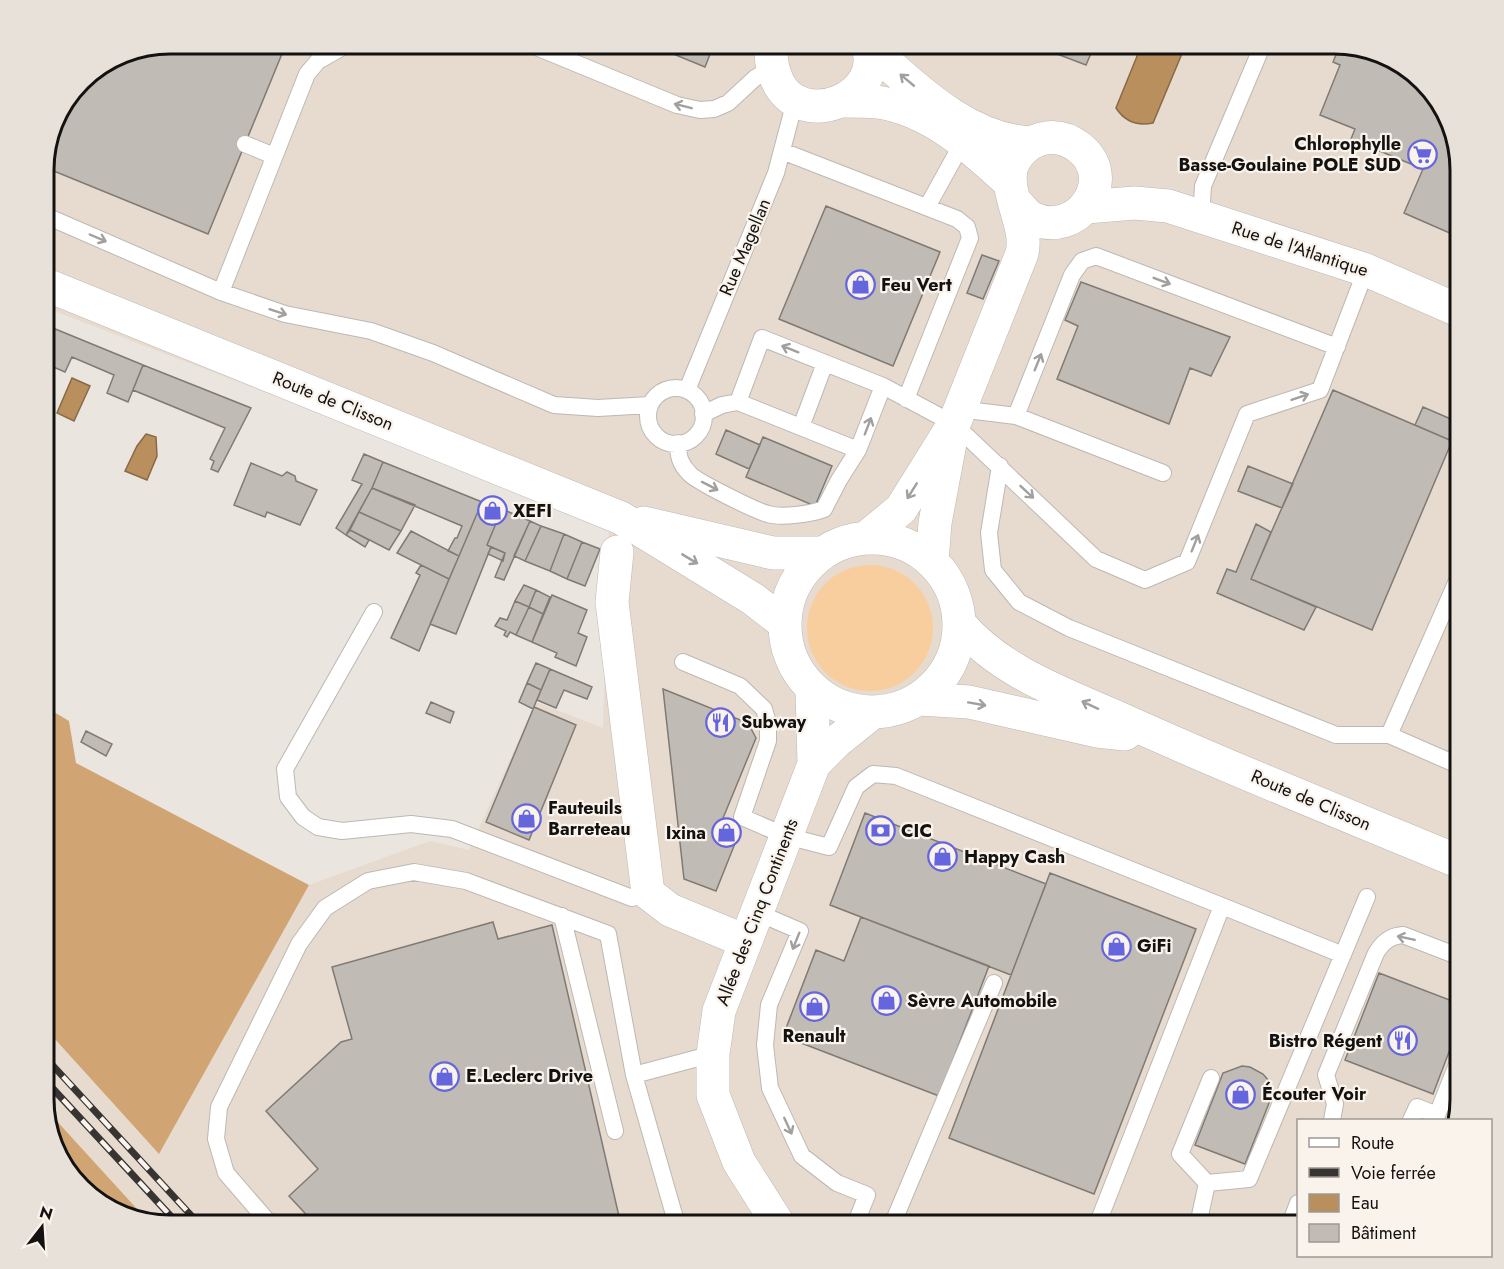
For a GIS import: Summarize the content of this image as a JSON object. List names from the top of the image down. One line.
{"streets":{"street":["Rue de l'Atlantique","Route de Clisson","Allée des Cinq Continents"],"lane":["Rue Magellan"]},"crossings":[["Route de Clisson","Allée des Cinq Continents"]],"places":{"supermarket":["Chlorophylle Basse-Goulaine POLE SUD"],"shop":["Feu Vert","XEFI","Fauteuils Barreteau","Ixina","Happy Cash","GiFi","Sèvre Automobile","Renault","E.Leclerc Drive","Écouter Voir"],"restaurant":["Subway","Bistro Régent"],"bank":["CIC"]},"legend":["Route","Voie ferrée","Eau","Bâtiment"],"north":"top"}
